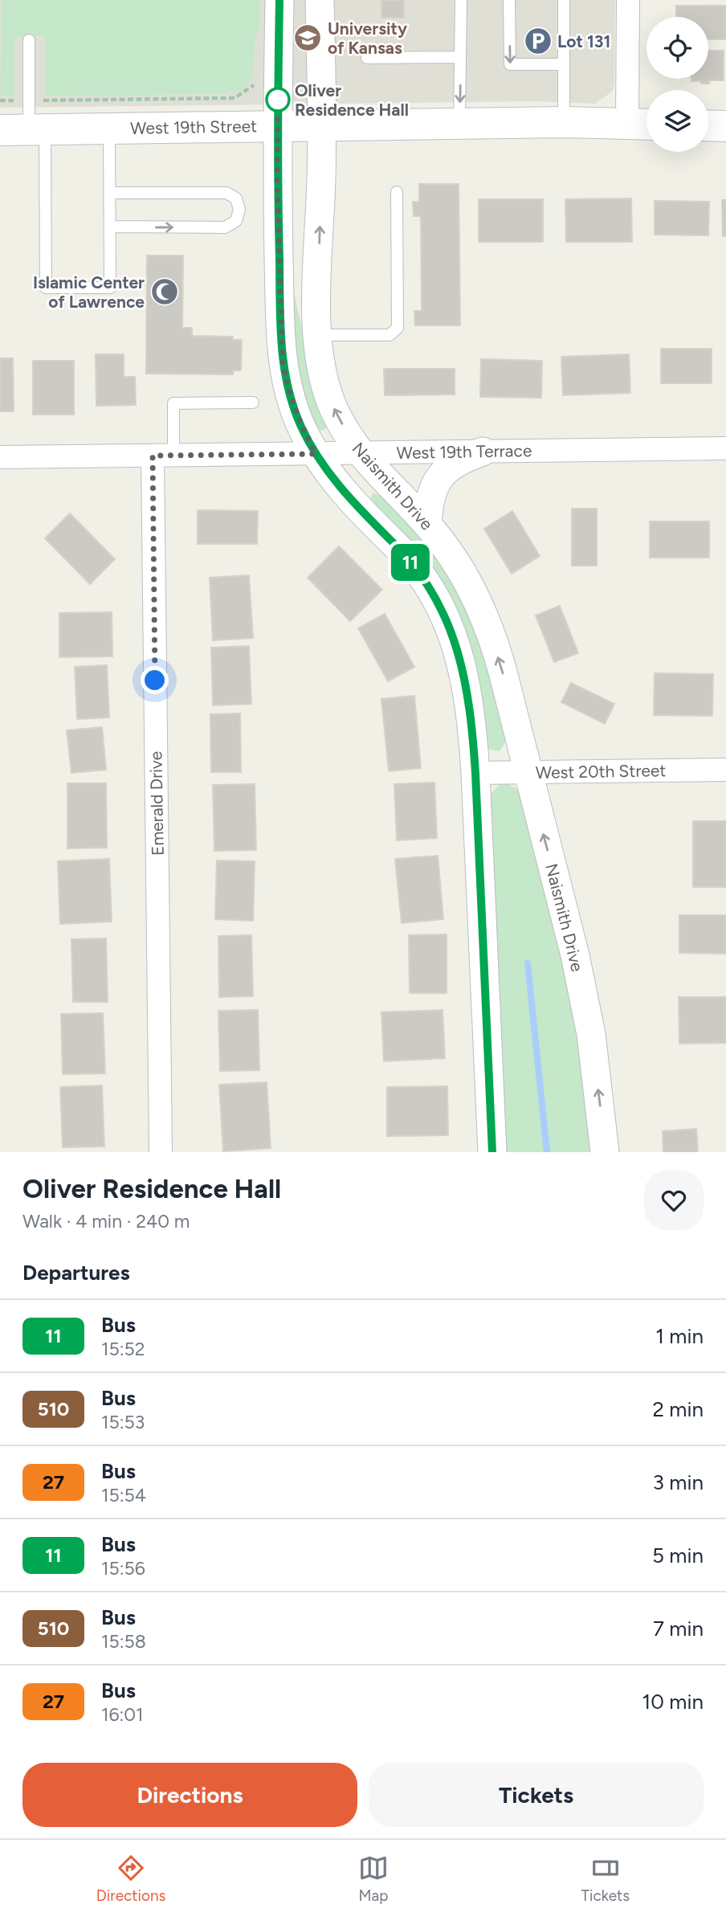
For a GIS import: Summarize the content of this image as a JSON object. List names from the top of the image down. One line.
{"streets":{"main road":["West 19th Street"],"street":["West 19th Terrace","Naismith Drive","West 20th Street","Emerald Drive"]},"crossings":[["West 19th Street","Naismith Drive"],["West 19th Terrace","Naismith Drive"],["West 19th Terrace","Emerald Drive"],["Naismith Drive","West 20th Street"]],"places":{"school or university":["University of Kansas"],"parking":["Lot 131"],"other":["Oliver Residence Hall"],"mosque":["Islamic Center of Lawrence"]},"lines":["bus line 11"],"page":{"on_map":"11","heading":[["Oliver Residence Hall","Walk · 4 min · 240 m"],"Departures"],"list":[{"mark":"11","name":"Bus","note":"15:52","value":"1 min"},{"mark":"510","name":"Bus","note":"15:53","value":"2 min"},{"mark":"27","name":"Bus","note":"15:54","value":"3 min"},{"mark":"11","name":"Bus","note":"15:56","value":"5 min"},{"mark":"510","name":"Bus","note":"15:58","value":"7 min"},{"mark":"27","name":"Bus","note":"16:01","value":"10 min"}],"buttons":["Directions","Tickets"],"tabs":["Directions","Map","Tickets"]}}
